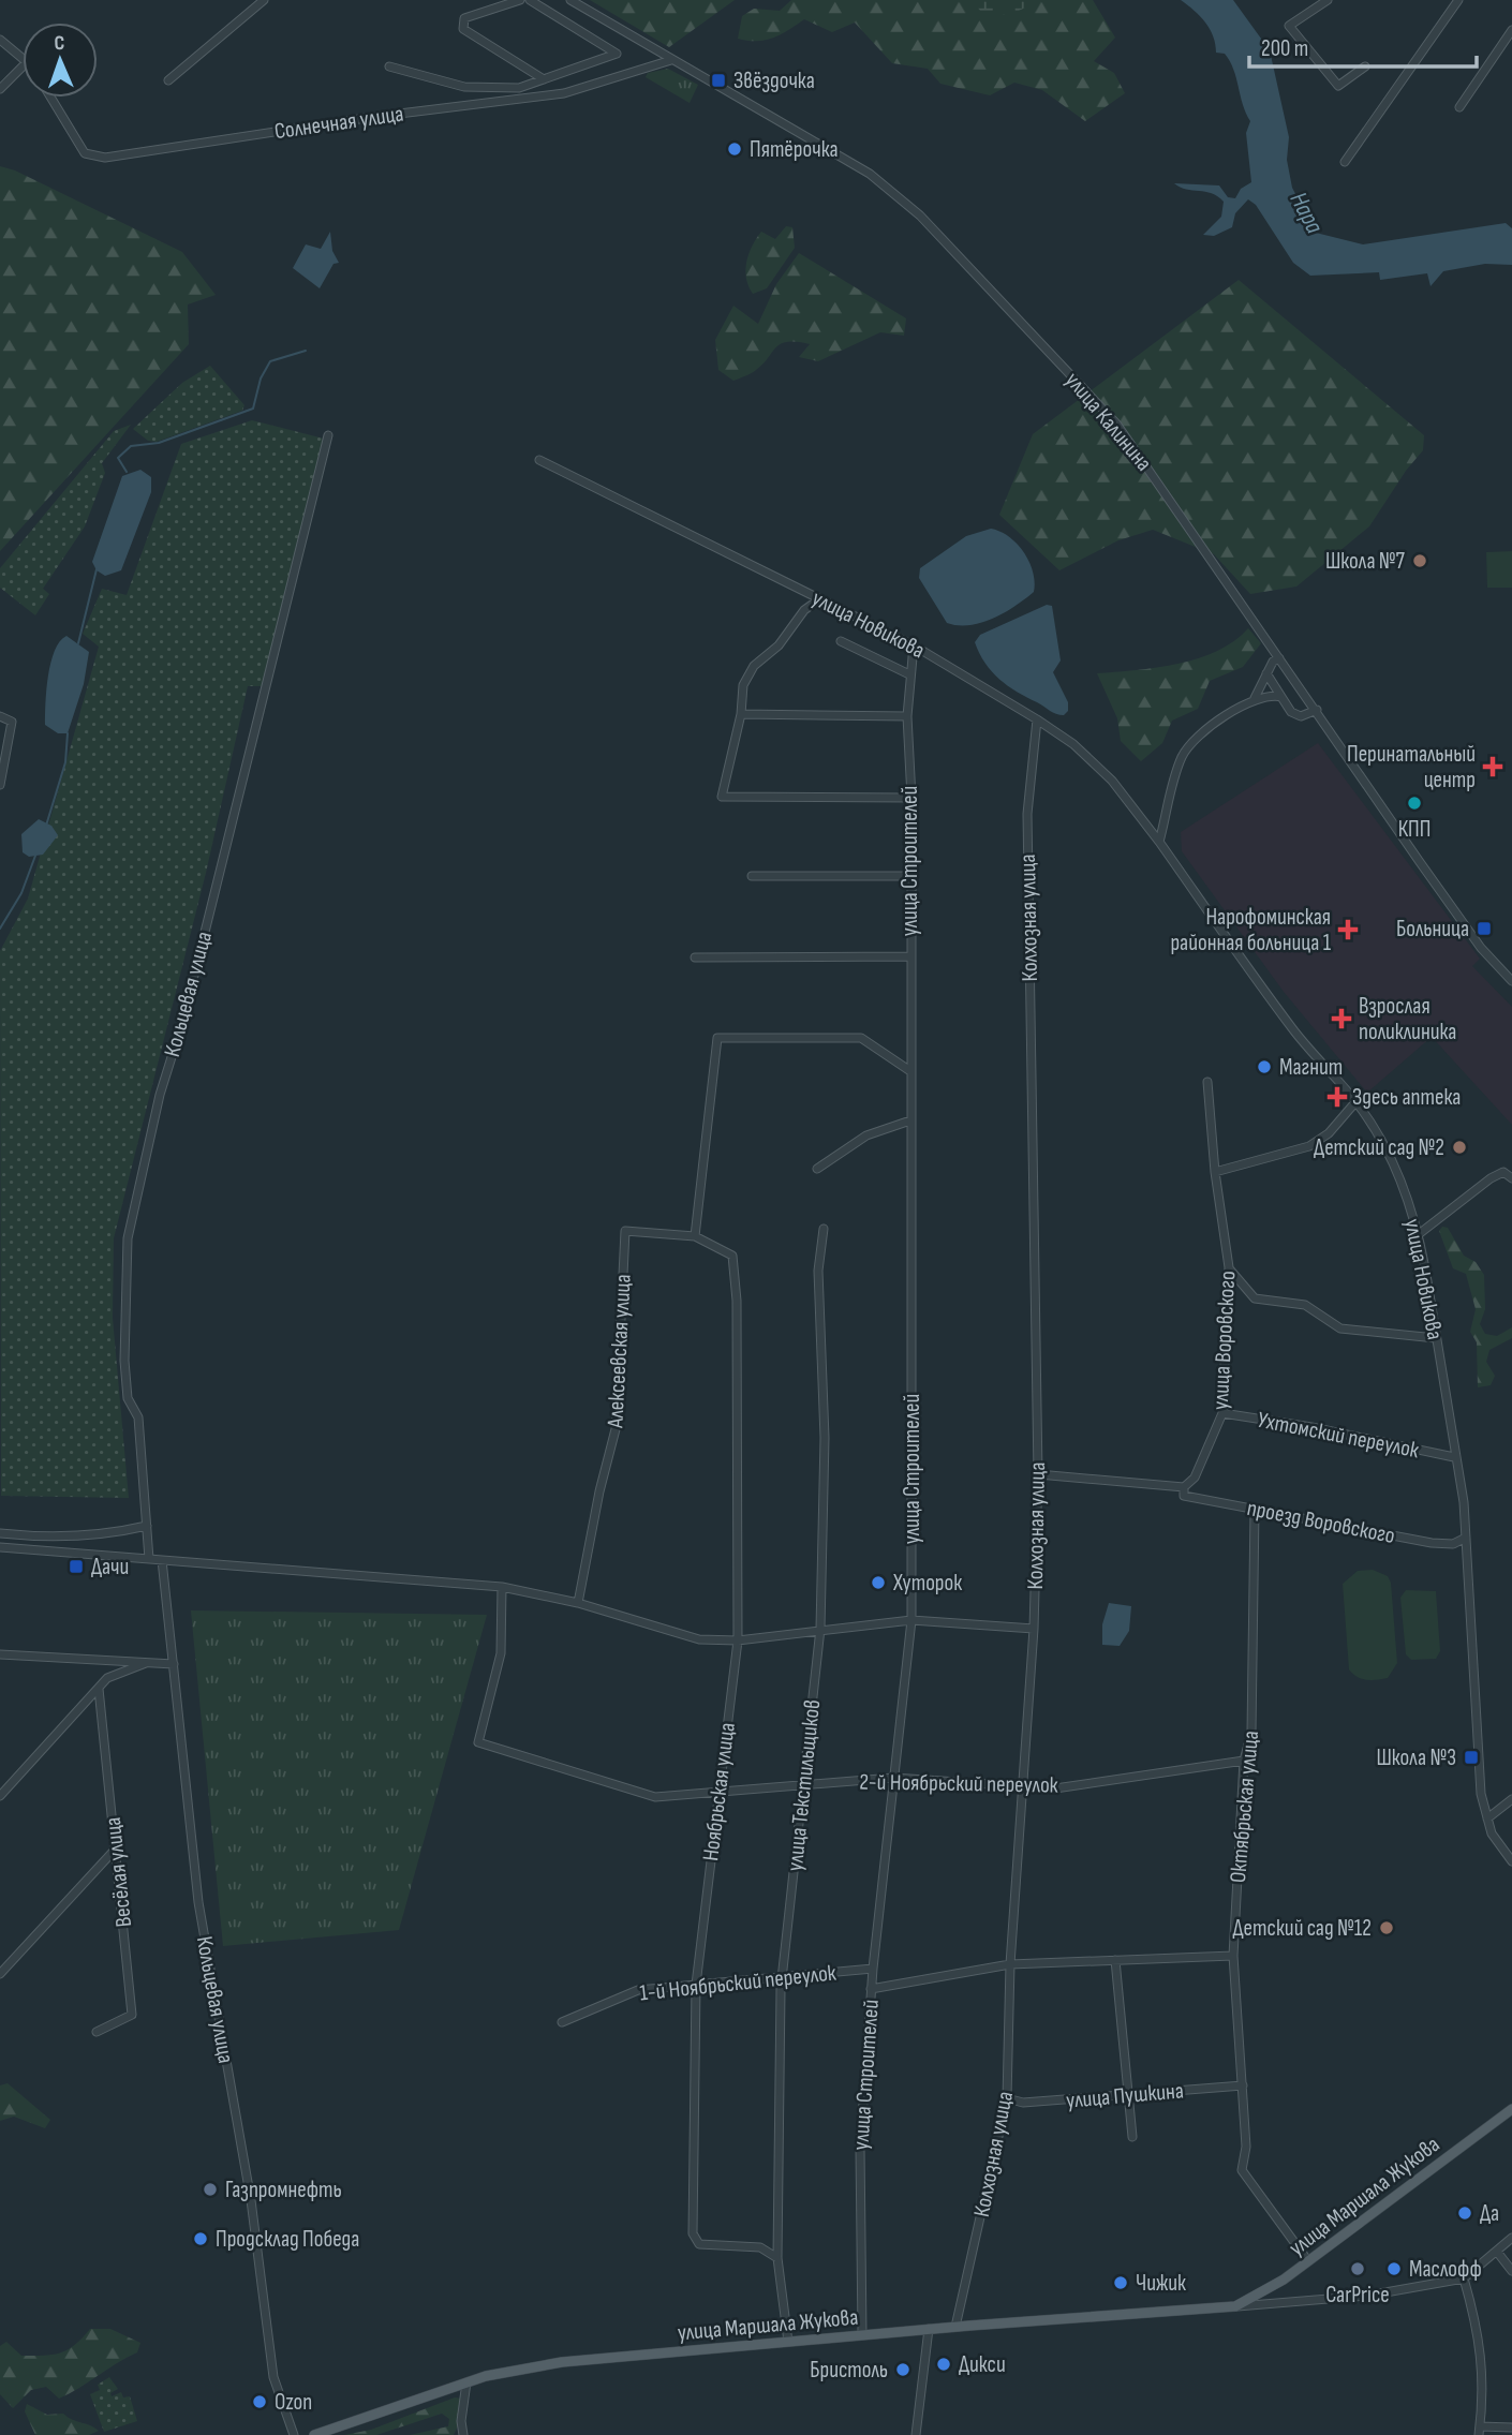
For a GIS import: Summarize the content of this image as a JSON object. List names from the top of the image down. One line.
{"streets":{"main road":["улица Маршала Жукова"],"street":["Солнечная улица","улица Калинина","улица Новикова","улица Строителей","Колхозная улица","Кольцевая улица","улица Воровского","Алексеевская улица","Ухтомский переулок","проезд Воровского","2-й Ноябрьский переулок","улица Текстильщиков","Ноябрьская улица","Октябрьская улица","Весёлая улица","1-й Ноябрьский переулок","улица Пушкина"]},"crossings":[["Солнечная улица","улица Калинина"],["улица Новикова","улица Строителей"],["улица Новикова","Колхозная улица"],["улица Новикова","Ухтомский переулок"],["улица Новикова","проезд Воровского"],["улица Строителей","2-й Ноябрьский переулок"],["улица Строителей","1-й Ноябрьский переулок"],["улица Строителей","улица Маршала Жукова"],["Колхозная улица","2-й Ноябрьский переулок"],["Колхозная улица","улица Пушкина"],["Колхозная улица","улица Маршала Жукова"],["улица Воровского","Ухтомский переулок"],["улица Воровского","проезд Воровского"],["Алексеевская улица","Ноябрьская улица"],["проезд Воровского","Октябрьская улица"],["2-й Ноябрьский переулок","улица Текстильщиков"],["2-й Ноябрьский переулок","Ноябрьская улица"],["2-й Ноябрьский переулок","Октябрьская улица"],["улица Текстильщиков","Ноябрьская улица"],["улица Текстильщиков","1-й Ноябрьский переулок"],["улица Текстильщиков","улица Маршала Жукова"],["Ноябрьская улица","1-й Ноябрьский переулок"],["Октябрьская улица","улица Пушкина"],["Октябрьская улица","улица Маршала Жукова"]],"water":["Нара"],"places":{"transit":["Звёздочка","Больница","Дачи","Школа №3"],"other":["Пятёрочка","Школа №7","КПП","Магнит","Детский сад №2","Хуторок","Детский сад №12","Газпромнефть","Да","Продсклад Победа","CarPrice","Маслофф","Чижик","Дикси","Бристоль","Ozon"],"health":["Перинатальный центр","Нарофоминская районная больница 1","Взрослая поликлиника","Здесь аптека"]},"scale_bar":"200 m","north":"top"}
